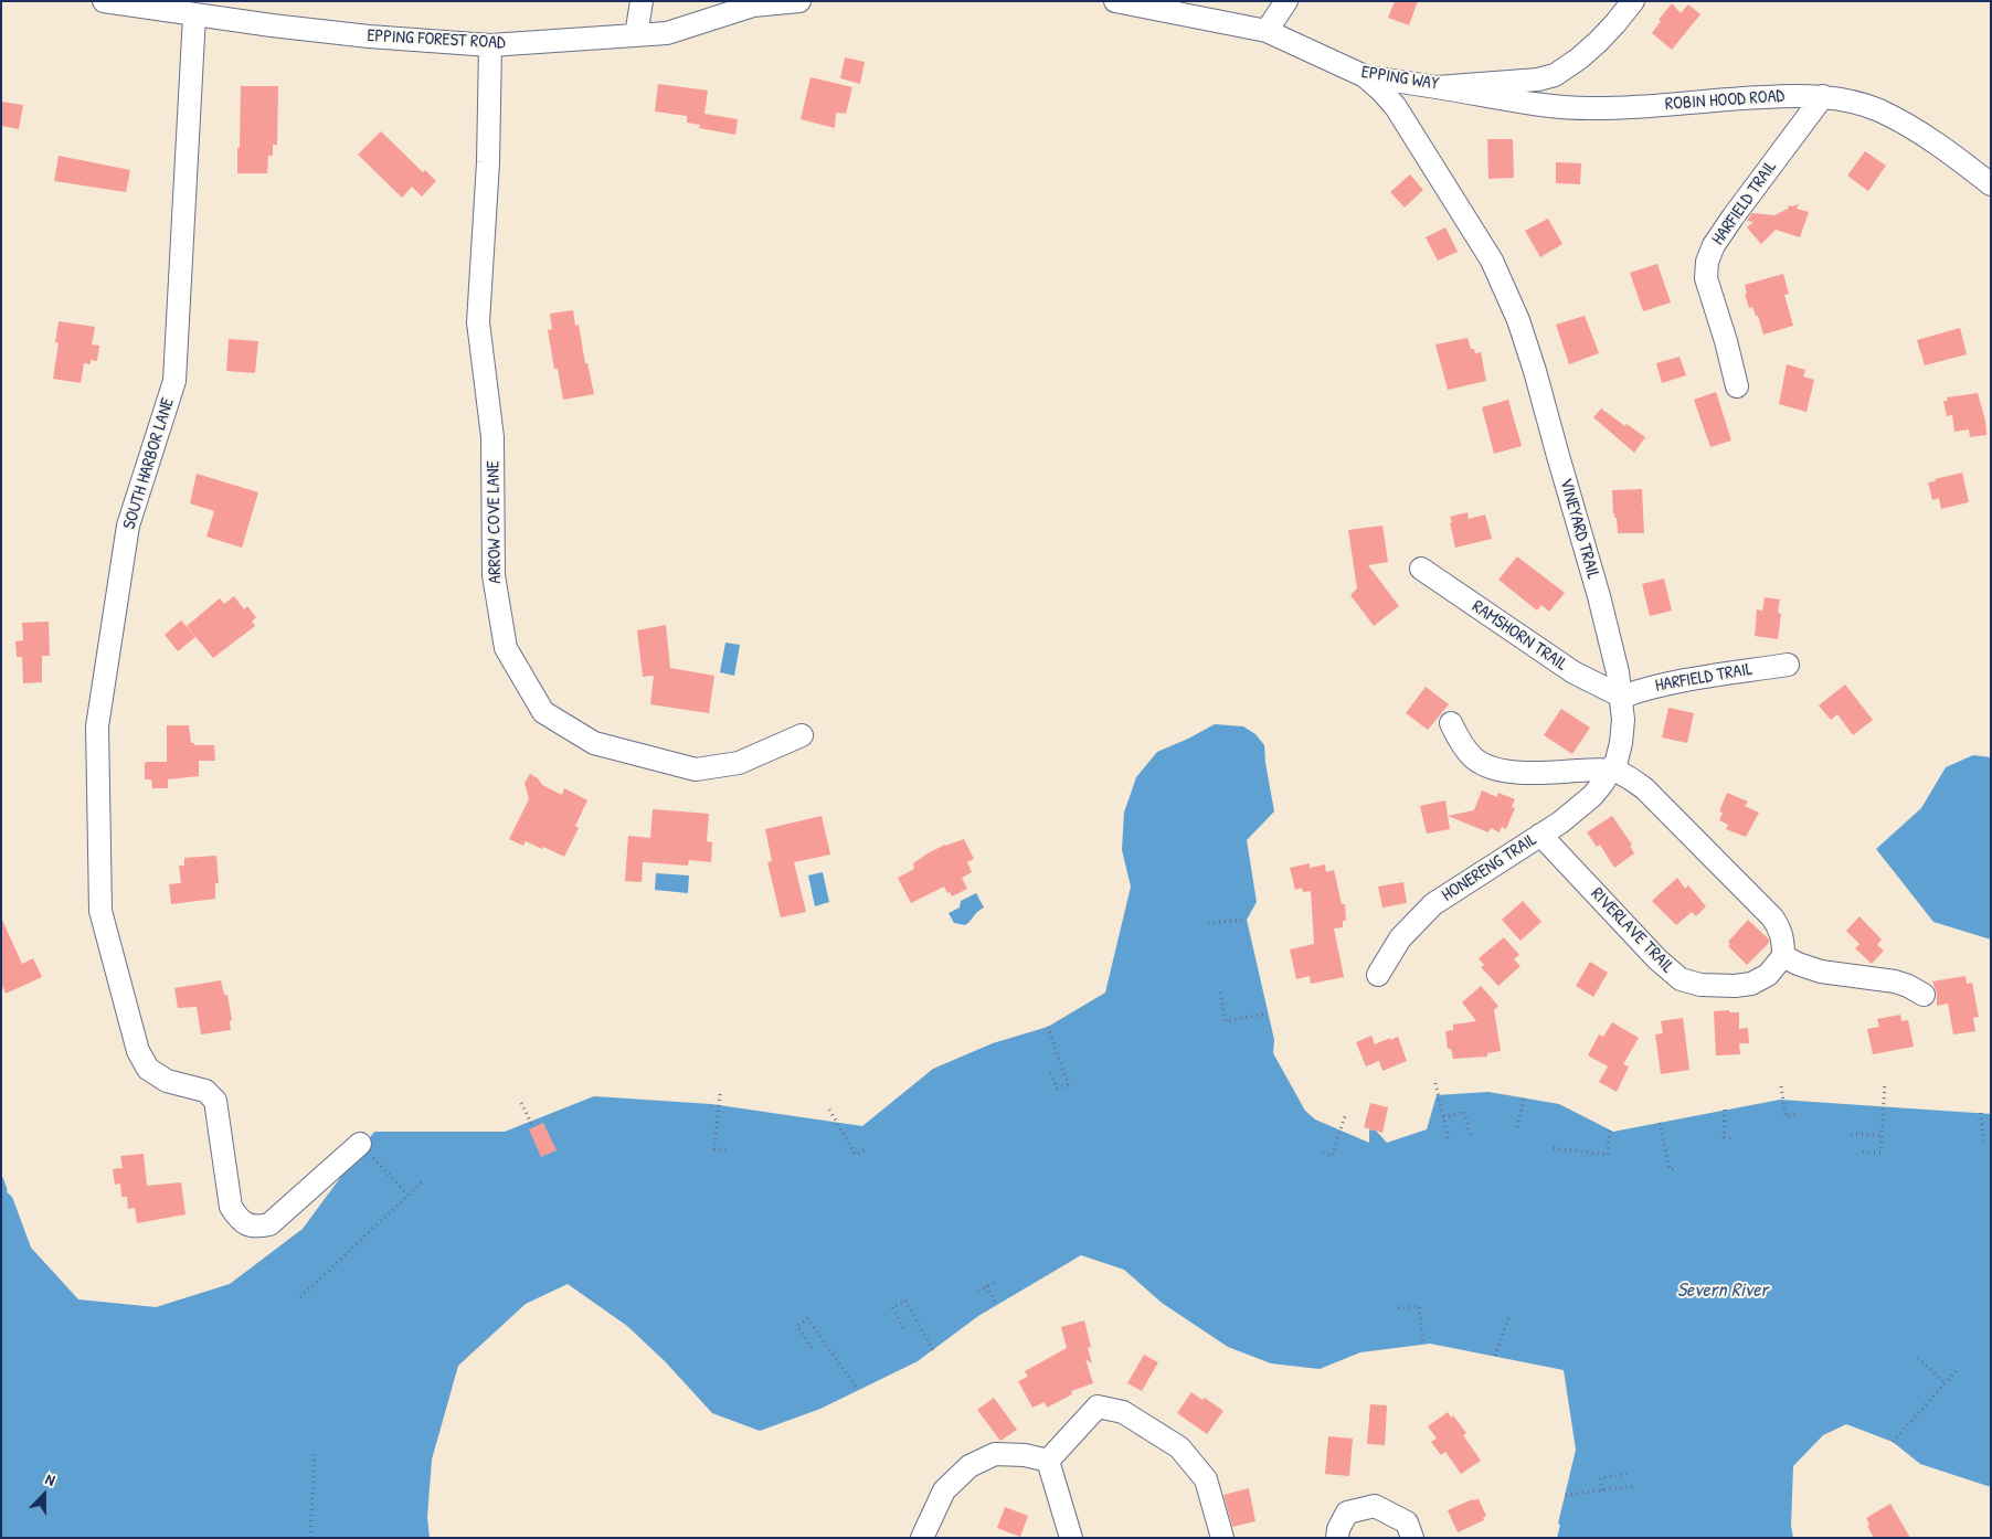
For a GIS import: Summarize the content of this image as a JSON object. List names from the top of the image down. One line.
{"streets":{"street":["EPPING FOREST ROAD","EPPING WAY","ROBIN HOOD ROAD","HARFIELD TRAIL","SOUTH HARBOR LANE","ARROW COVE LANE","VINEYARD TRAIL","RAMSHORN TRAIL","HONERENG TRAIL","RIVERLAVE TRAIL"]},"crossings":[["EPPING FOREST ROAD","SOUTH HARBOR LANE"],["EPPING FOREST ROAD","ARROW COVE LANE"],["EPPING WAY","ROBIN HOOD ROAD"],["EPPING WAY","VINEYARD TRAIL"],["ROBIN HOOD ROAD","HARFIELD TRAIL"],["HARFIELD TRAIL","VINEYARD TRAIL"],["HARFIELD TRAIL","RAMSHORN TRAIL"],["VINEYARD TRAIL","RAMSHORN TRAIL"],["VINEYARD TRAIL","HONERENG TRAIL"],["HONERENG TRAIL","RIVERLAVE TRAIL"]],"water":["Severn River"],"north":"top"}
